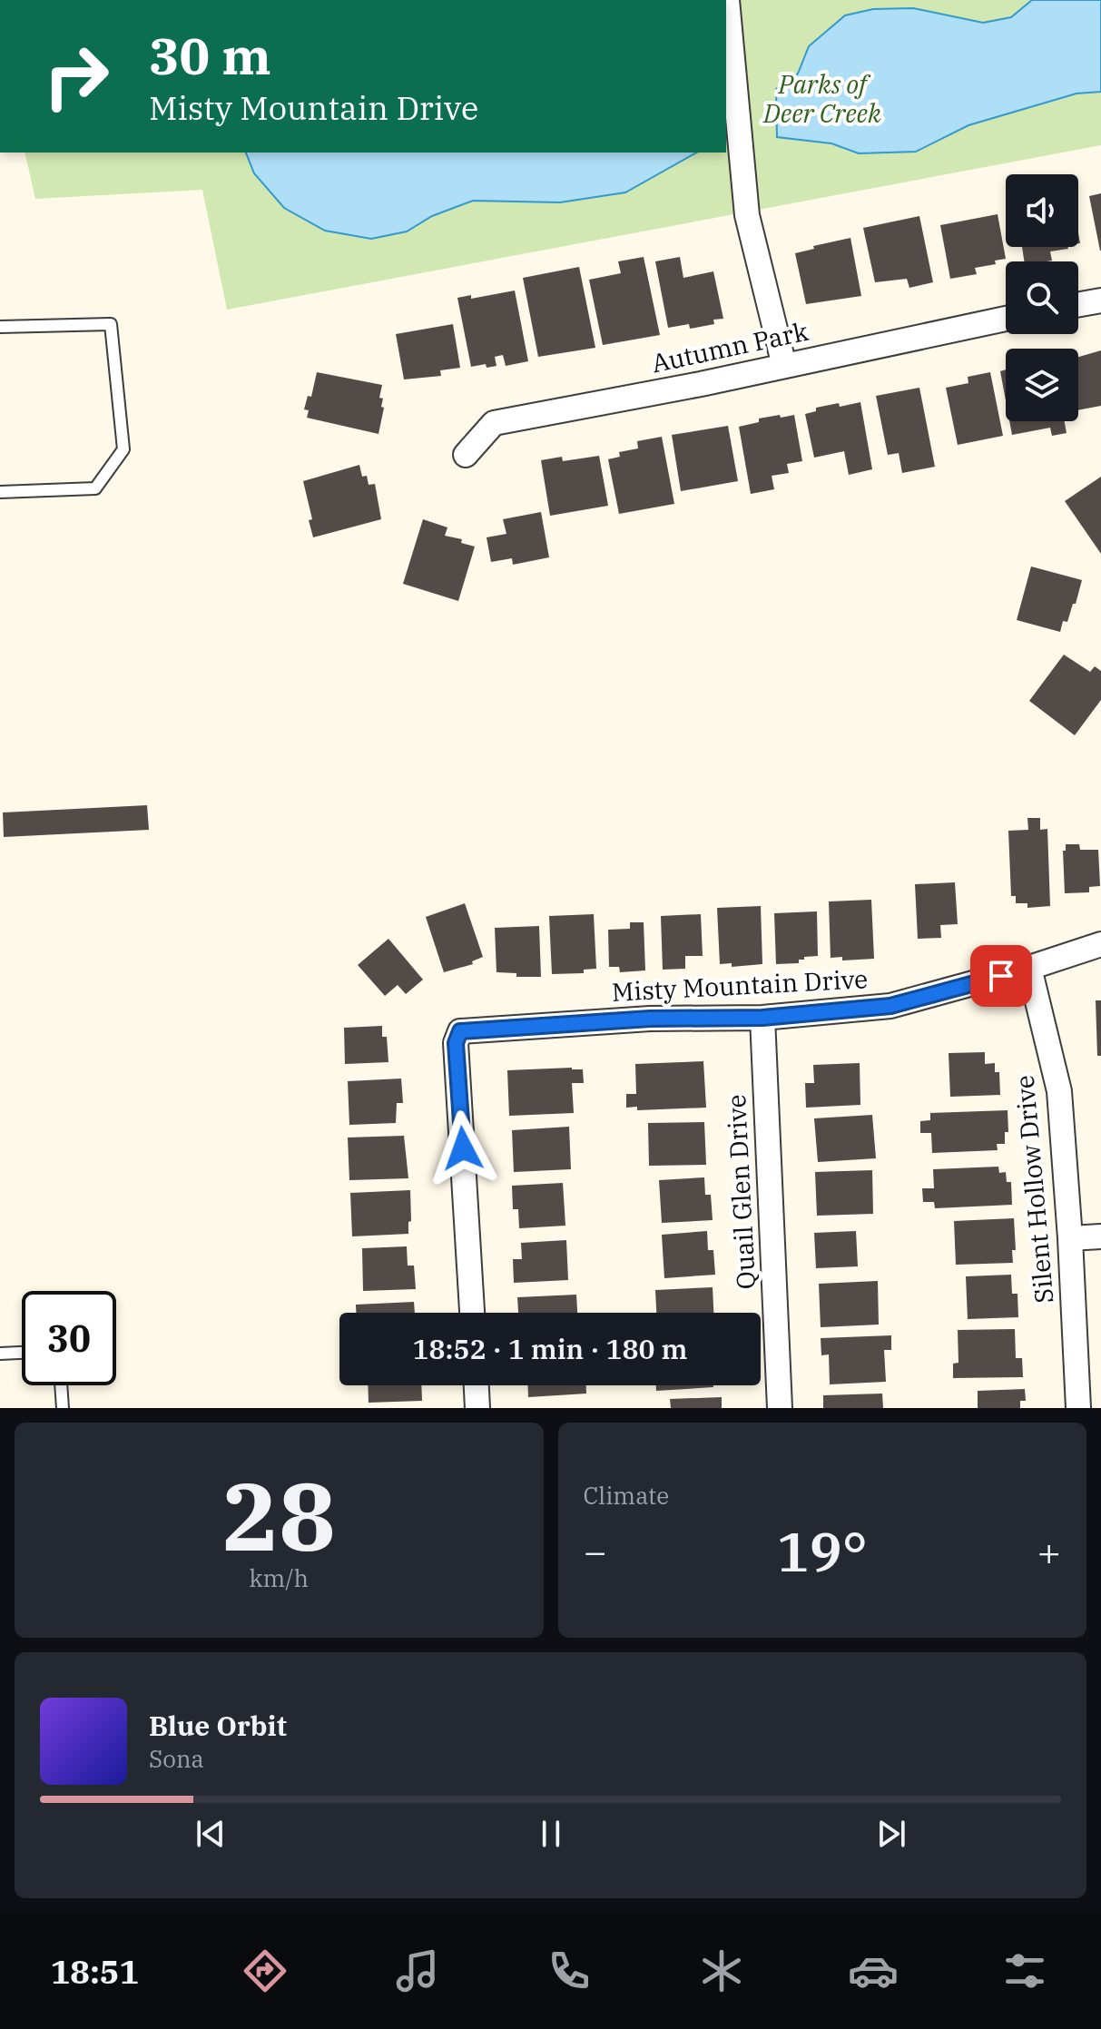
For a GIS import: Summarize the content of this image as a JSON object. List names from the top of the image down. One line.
{"streets":{"street":["Autumn Park","Misty Mountain Drive","Silent Hollow Drive","Quail Glen Drive"]},"crossings":[["Misty Mountain Drive","Silent Hollow Drive"],["Misty Mountain Drive","Quail Glen Drive"]],"parks":["Parks of Deer Creek"],"page":{"turn":["30 m","Misty Mountain Drive"],"limit":"30","trip":"18:52 · 1 min · 180 m","tile":[["28","km/h"],"Climate"],"heat":["−","19°","+"],"song":["Blue Orbit","Sona"],"tabs":"18:51"}}
